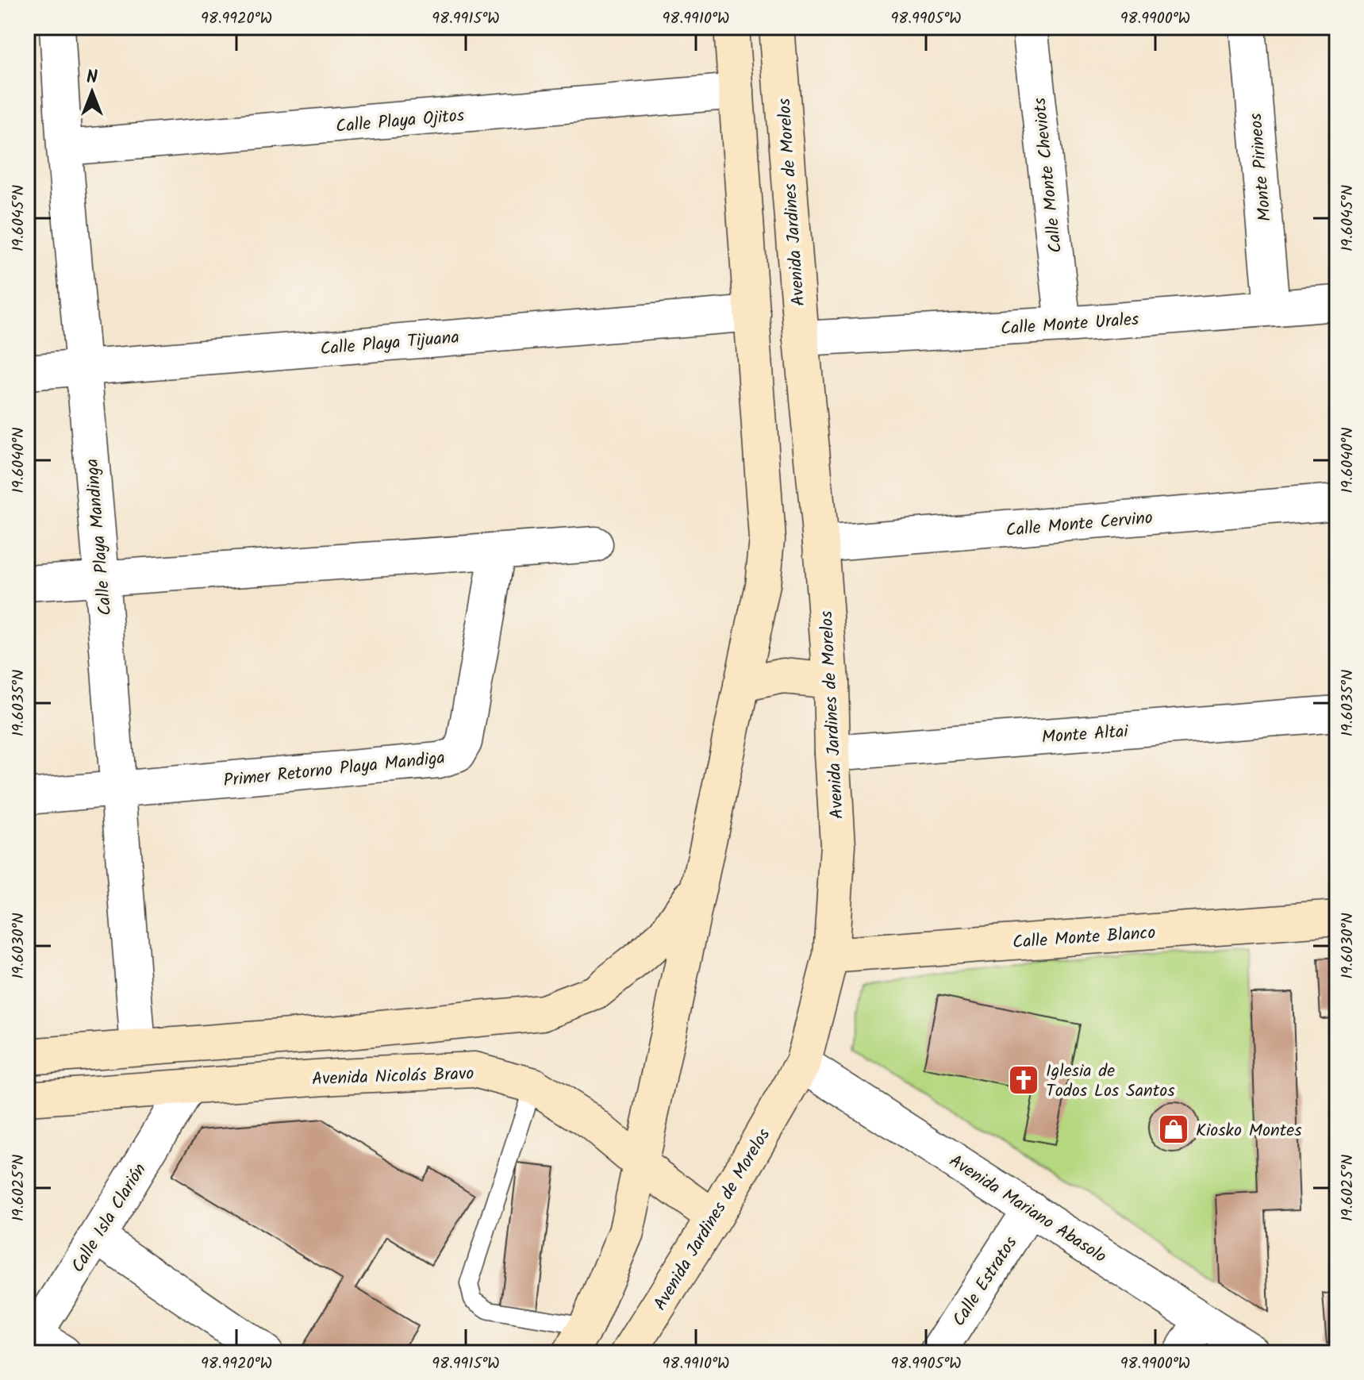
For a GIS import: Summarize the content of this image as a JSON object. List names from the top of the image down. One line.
{"streets":{"main road":["Avenida Jardines de Morelos","Calle Monte Blanco","Avenida Nicolás Bravo"],"street":["Calle Playa Ojitos","Monte Pirineos","Calle Monte Cheviots","Calle Monte Urales","Calle Playa Tijuana","Calle Monte Cervino","Calle Playa Mandinga","Monte Altai","Primer Retorno Playa Mandiga","Avenida Mariano Abasolo","Calle Isla Clarión","Calle Estratos"]},"crossings":[["Calle Playa Ojitos","Calle Playa Mandinga"],["Monte Pirineos","Calle Monte Urales"],["Calle Monte Cheviots","Calle Monte Urales"],["Avenida Jardines de Morelos","Calle Monte Urales"],["Avenida Jardines de Morelos","Calle Monte Cervino"],["Avenida Jardines de Morelos","Monte Altai"],["Avenida Jardines de Morelos","Calle Monte Blanco"],["Avenida Jardines de Morelos","Avenida Nicolás Bravo"],["Avenida Jardines de Morelos","Avenida Mariano Abasolo"],["Calle Playa Tijuana","Calle Playa Mandinga"],["Calle Playa Mandinga","Primer Retorno Playa Mandiga"],["Avenida Nicolás Bravo","Calle Isla Clarión"],["Avenida Mariano Abasolo","Calle Estratos"]],"places":{"church":["Iglesia de Todos Los Santos"],"shop":["Kiosko Montes"]},"north":"top","coordinates":["98.9920°W","98.9915°W","98.9910°W","98.9905°W","98.9900°W","19.6045°N","19.6040°N","19.6035°N","19.6030°N","19.6025°N"]}
